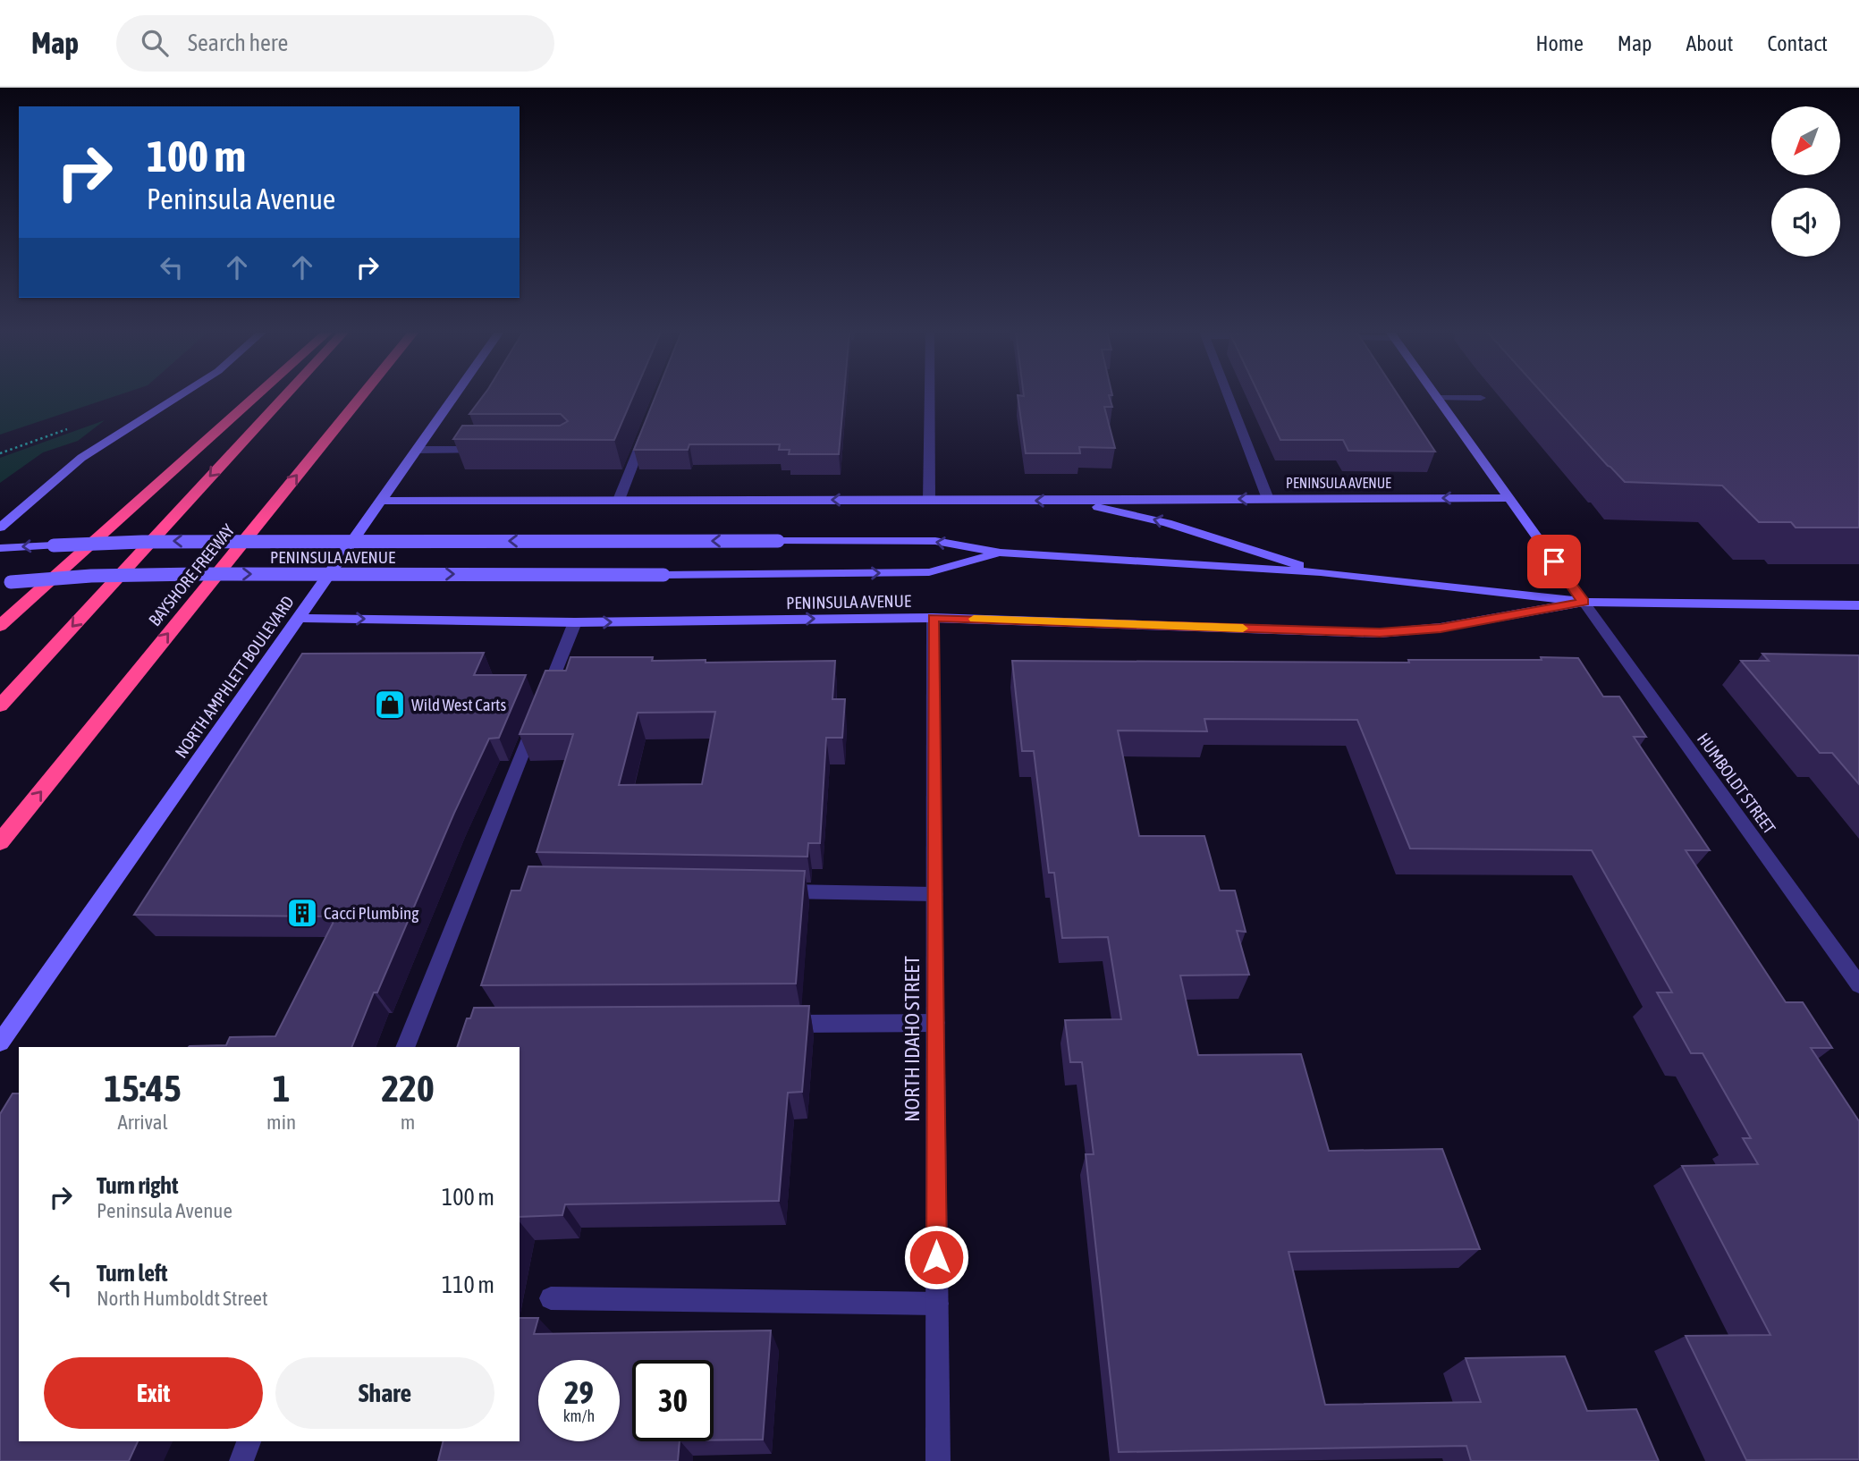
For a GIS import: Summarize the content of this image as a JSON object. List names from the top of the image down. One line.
{"streets":{"highway":["BAYSHORE FREEWAY"],"street":["PENINSULA AVENUE","NORTH AMPHLETT BOULEVARD","HUMBOLDT STREET","NORTH IDAHO STREET"]},"crossings":[["PENINSULA AVENUE","NORTH AMPHLETT BOULEVARD"],["PENINSULA AVENUE","HUMBOLDT STREET"],["PENINSULA AVENUE","NORTH IDAHO STREET"]],"places":{"shop":["Wild West Carts"],"building":["Cacci Plumbing"]},"north":"bottom left","page":{"header":"Map","search":"Search here","nav":["Home","Map","About","Contact"],"turn":["100 m","Peninsula Avenue"],"eta":["15:45","Arrival","1","min","220","m"],"list":[{"name":"Turn right","note":"Peninsula Avenue","value":"100 m"},{"name":"Turn left","note":"North Humboldt Street","value":"110 m"}],"buttons":["Exit","Share"],"speed":"29 km/h","limit":"30"}}
